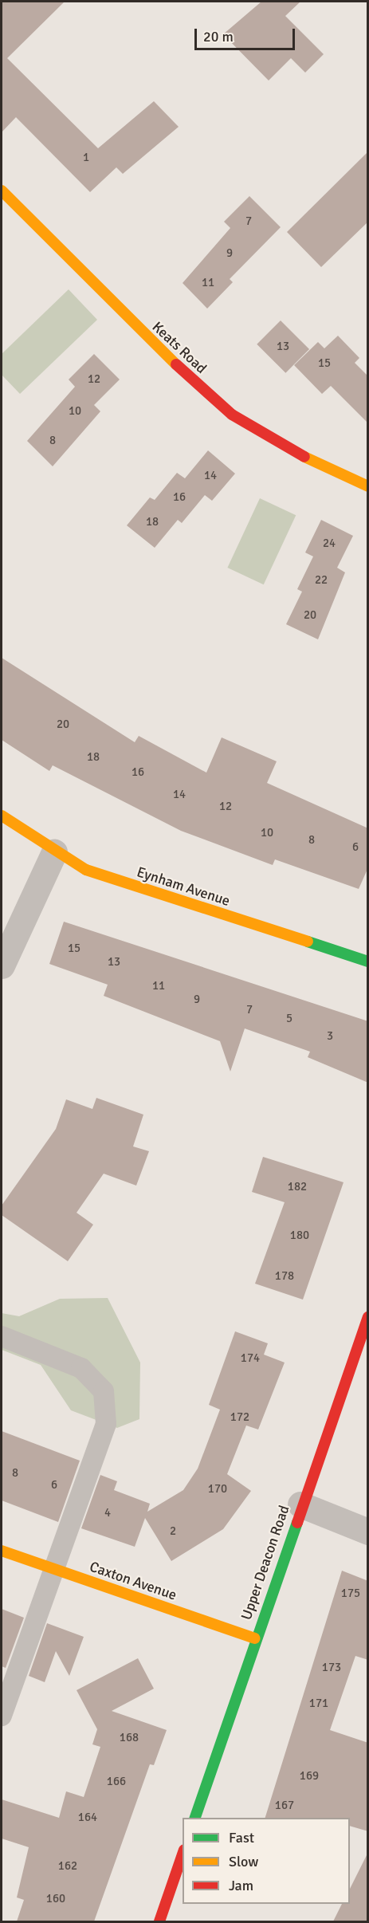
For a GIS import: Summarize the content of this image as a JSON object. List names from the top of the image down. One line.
{"streets":{"street":["Keats Road","Eynham Avenue","Upper Deacon Road","Caxton Avenue"]},"crossings":[["Upper Deacon Road","Caxton Avenue"]],"house_numbers":["1","7","9","11","13","15","12","10","8","14","16","18","24","22","20","20","18","16","14","12","10","8","6","15","13","11","9","7","5","3","182","180","178","174","172","8","6","170","4","2","175","173","171","168","169","166","167","164","162","160"],"legend":["Fast","Slow","Jam"],"scale_bar":"20 m"}
